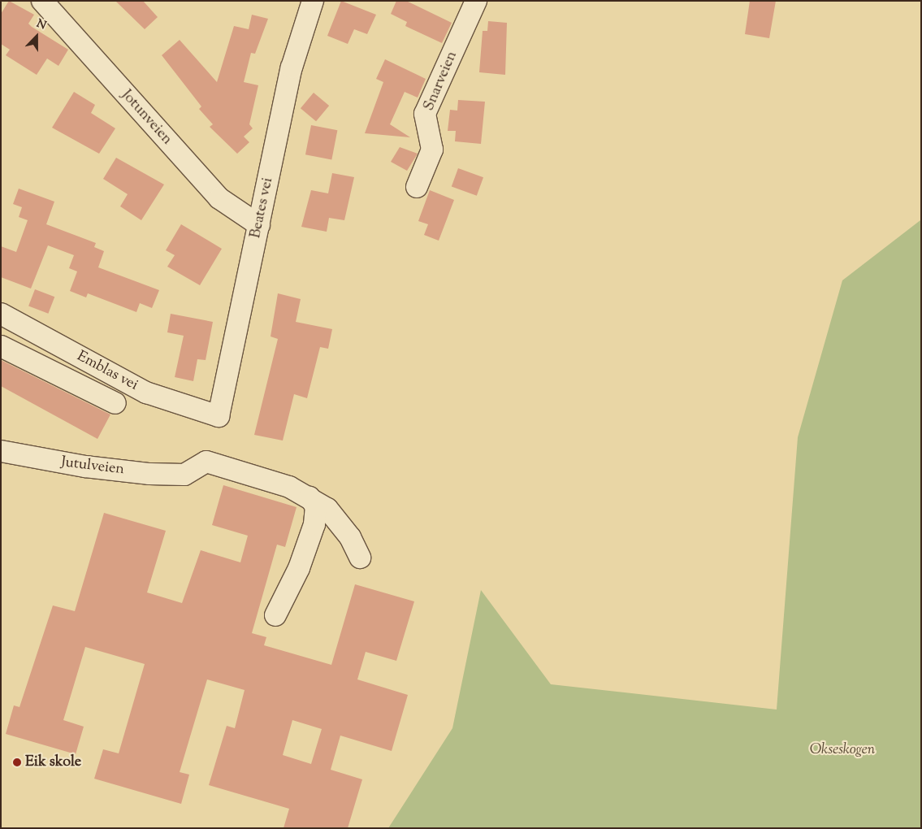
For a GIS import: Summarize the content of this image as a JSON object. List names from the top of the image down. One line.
{"streets":{"street":["Snarveien","Jotunveien","Beates vei","Emblas vei","Jutulveien"]},"crossings":[["Jotunveien","Beates vei"],["Beates vei","Emblas vei"]],"parks":["Okseskogen"],"places":["Eik skole"],"north":"top"}
